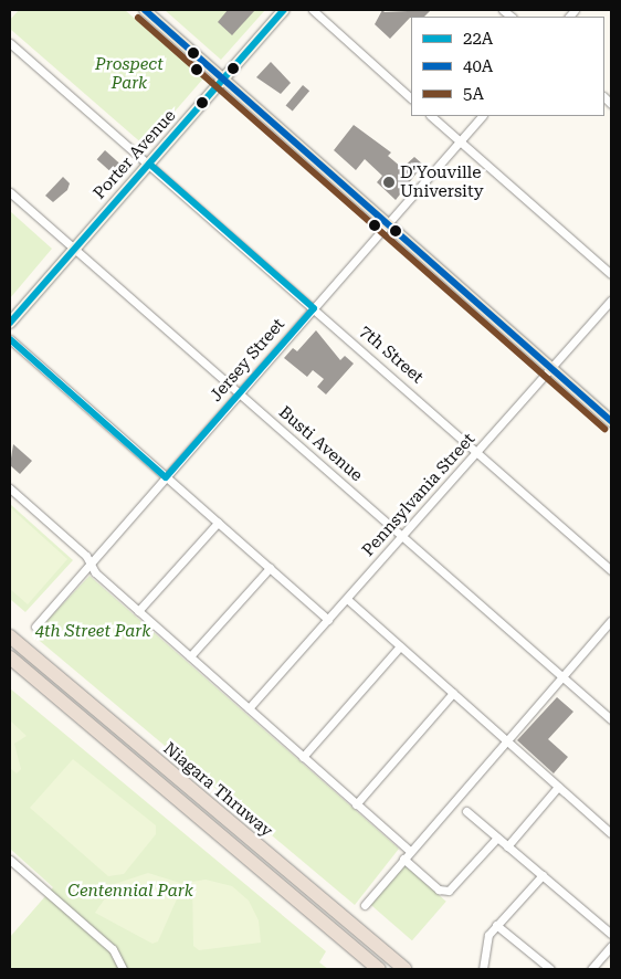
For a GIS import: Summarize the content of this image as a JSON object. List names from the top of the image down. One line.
{"streets":{"highway":["Niagara Thruway"],"street":["Porter Avenue","7th Street","Jersey Street","Busti Avenue","Pennsylvania Street"]},"crossings":[["Porter Avenue","7th Street"],["Porter Avenue","Busti Avenue"],["7th Street","Jersey Street"],["7th Street","Pennsylvania Street"],["Jersey Street","Busti Avenue"],["Busti Avenue","Pennsylvania Street"]],"parks":["Prospect Park","4th Street Park","Centennial Park"],"places":["D'Youville University"],"lines":["transit line 22A","transit line 40A","transit line 5A"],"legend":["22A","40A","5A"]}
